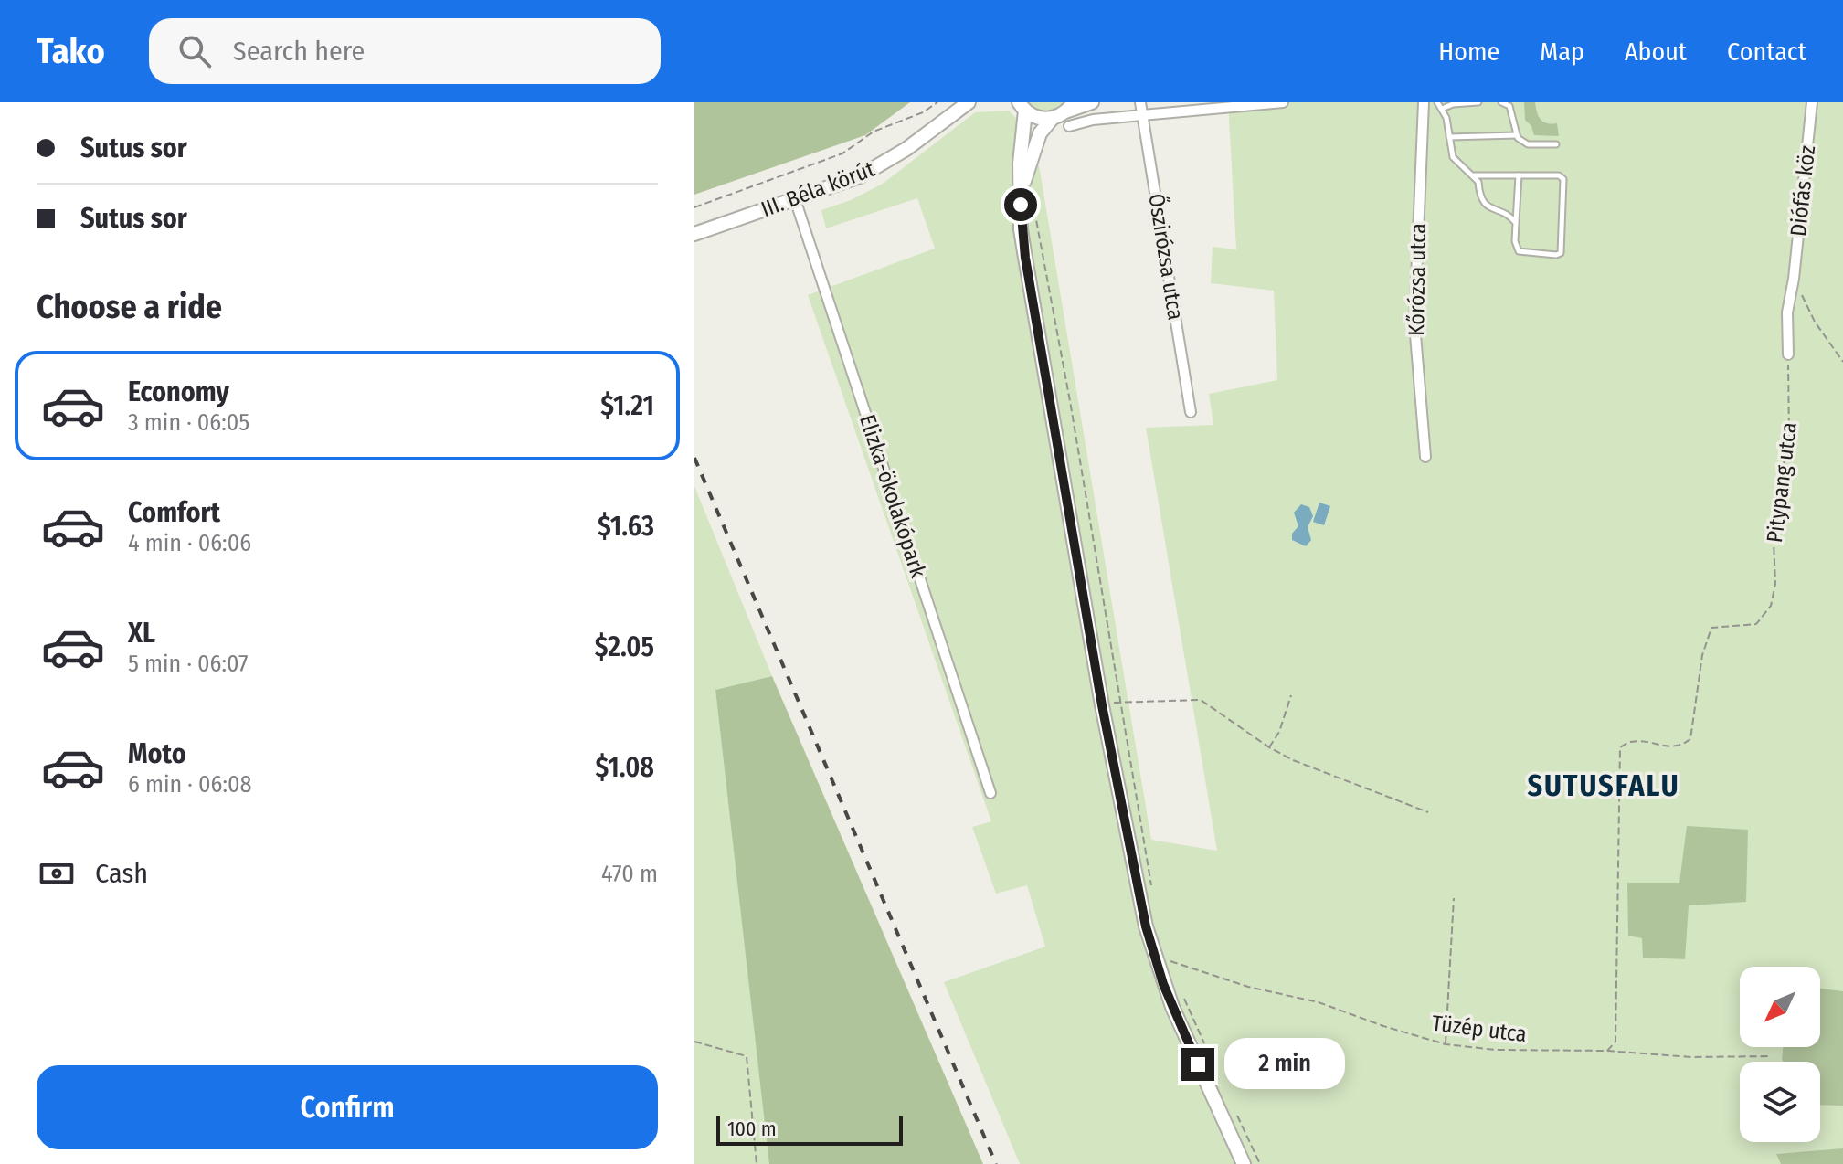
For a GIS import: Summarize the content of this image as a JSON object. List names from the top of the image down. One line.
{"streets":{"main road":["III. Béla körút"],"street":["Diófás köz","Őszirózsa utca","Kőrózsa utca","Elizka-ökolakópark"],"path":["Pitypang utca","Tüzép utca"]},"crossings":[["III. Béla körút","Elizka-ökolakópark"],["Pitypang utca","Tüzép utca"]],"districts":["SUTUSFALU"],"scale_bar":"100 m","north":"bottom left","page":{"header":"Tako","search":"Search here","nav":["Home","Map","About","Contact"],"banner":["Sutus sor","Sutus sor"],"heading":"Choose a ride","list":[{"name":"Economy","note":"3 min · 06:05","value":"$1.21"},{"name":"Comfort","note":"4 min · 06:06","value":"$1.63"},{"name":"XL","note":"5 min · 06:07","value":"$2.05"},{"name":"Moto","note":"6 min · 06:08","value":"$1.08"}],"pay":["Cash","470 m"],"bubble":"2 min","buttons":"Confirm","scale":"100 m"}}
